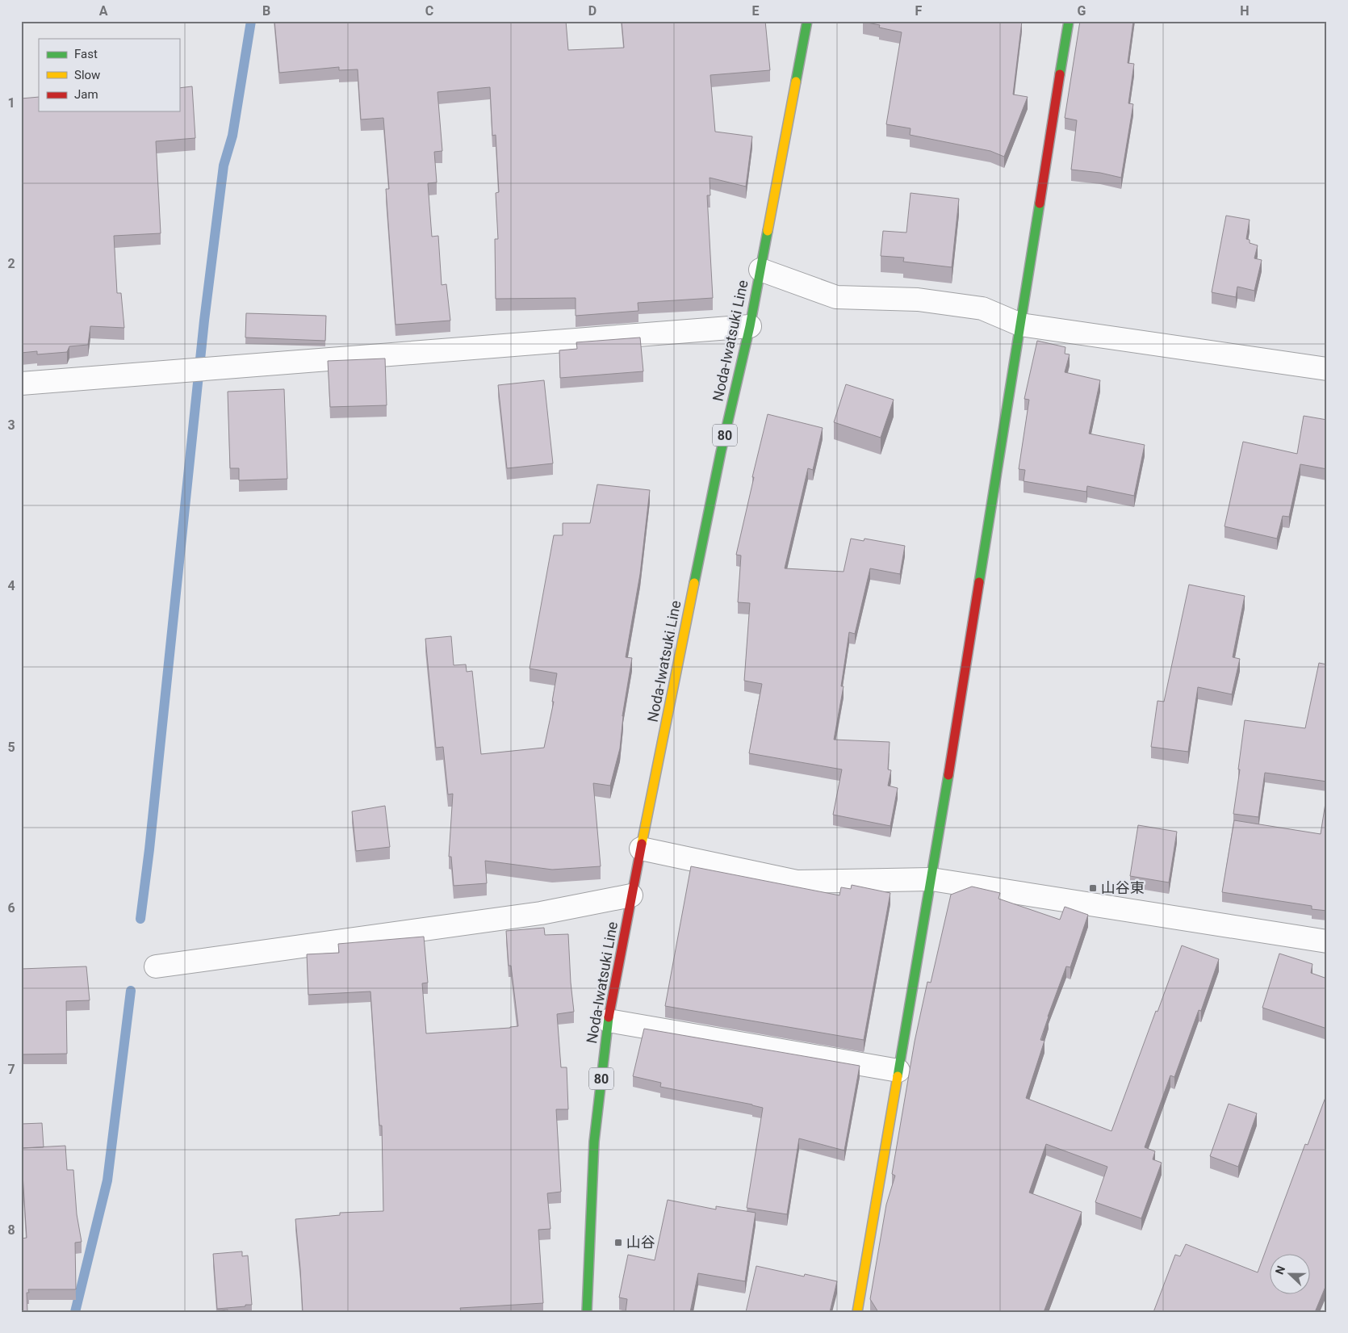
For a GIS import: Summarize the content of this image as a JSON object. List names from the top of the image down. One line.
{"streets":{"main road":["Noda-Iwatsuki Line","80"]},"places":{"transit":["山谷東","山谷"]},"legend":["Fast","Slow","Jam"],"north":"left","grid":{"columns":["A","B","C","D","E","F","G","H"],"rows":["1","2","3","4","5","6","7","8"]}}
